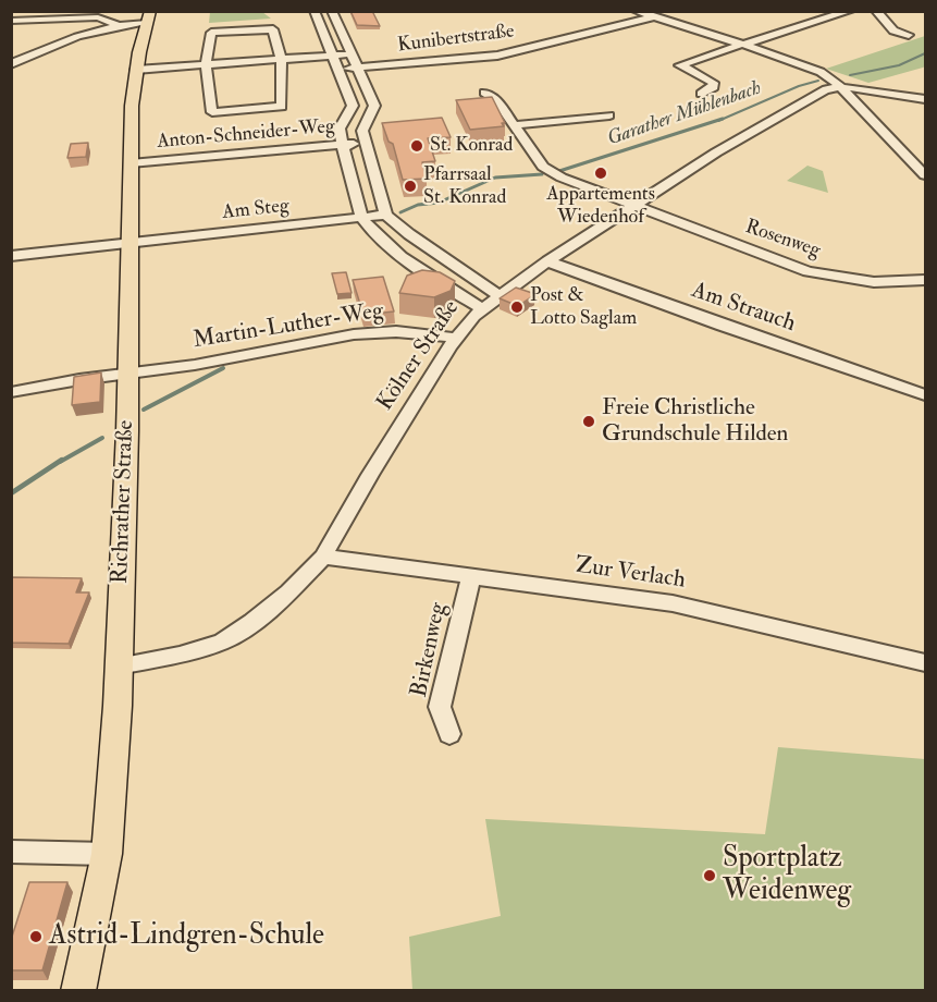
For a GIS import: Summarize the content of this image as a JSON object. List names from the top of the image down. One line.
{"streets":{"main road":["Richrather Straße"],"street":["Kunibertstraße","Anton-Schneider-Weg","Am Steg","Rosenweg","Am Strauch","Martin-Luther-Weg","Kölner Straße","Zur Verlach","Birkenweg"]},"crossings":[["Anton-Schneider-Weg","Richrather Straße"],["Am Steg","Richrather Straße"],["Rosenweg","Kölner Straße"],["Am Strauch","Kölner Straße"],["Martin-Luther-Weg","Kölner Straße"],["Martin-Luther-Weg","Richrather Straße"],["Kölner Straße","Richrather Straße"],["Kölner Straße","Zur Verlach"],["Zur Verlach","Birkenweg"]],"water":["Garather Mühlenbach"],"places":["St. Konrad","Appartements Wiedenhof","Pfarrsaal St. Konrad","Post & Lotto Saglam","Freie Christliche Grundschule Hilden","Sportplatz Weidenweg","Astrid-Lindgren-Schule"]}
